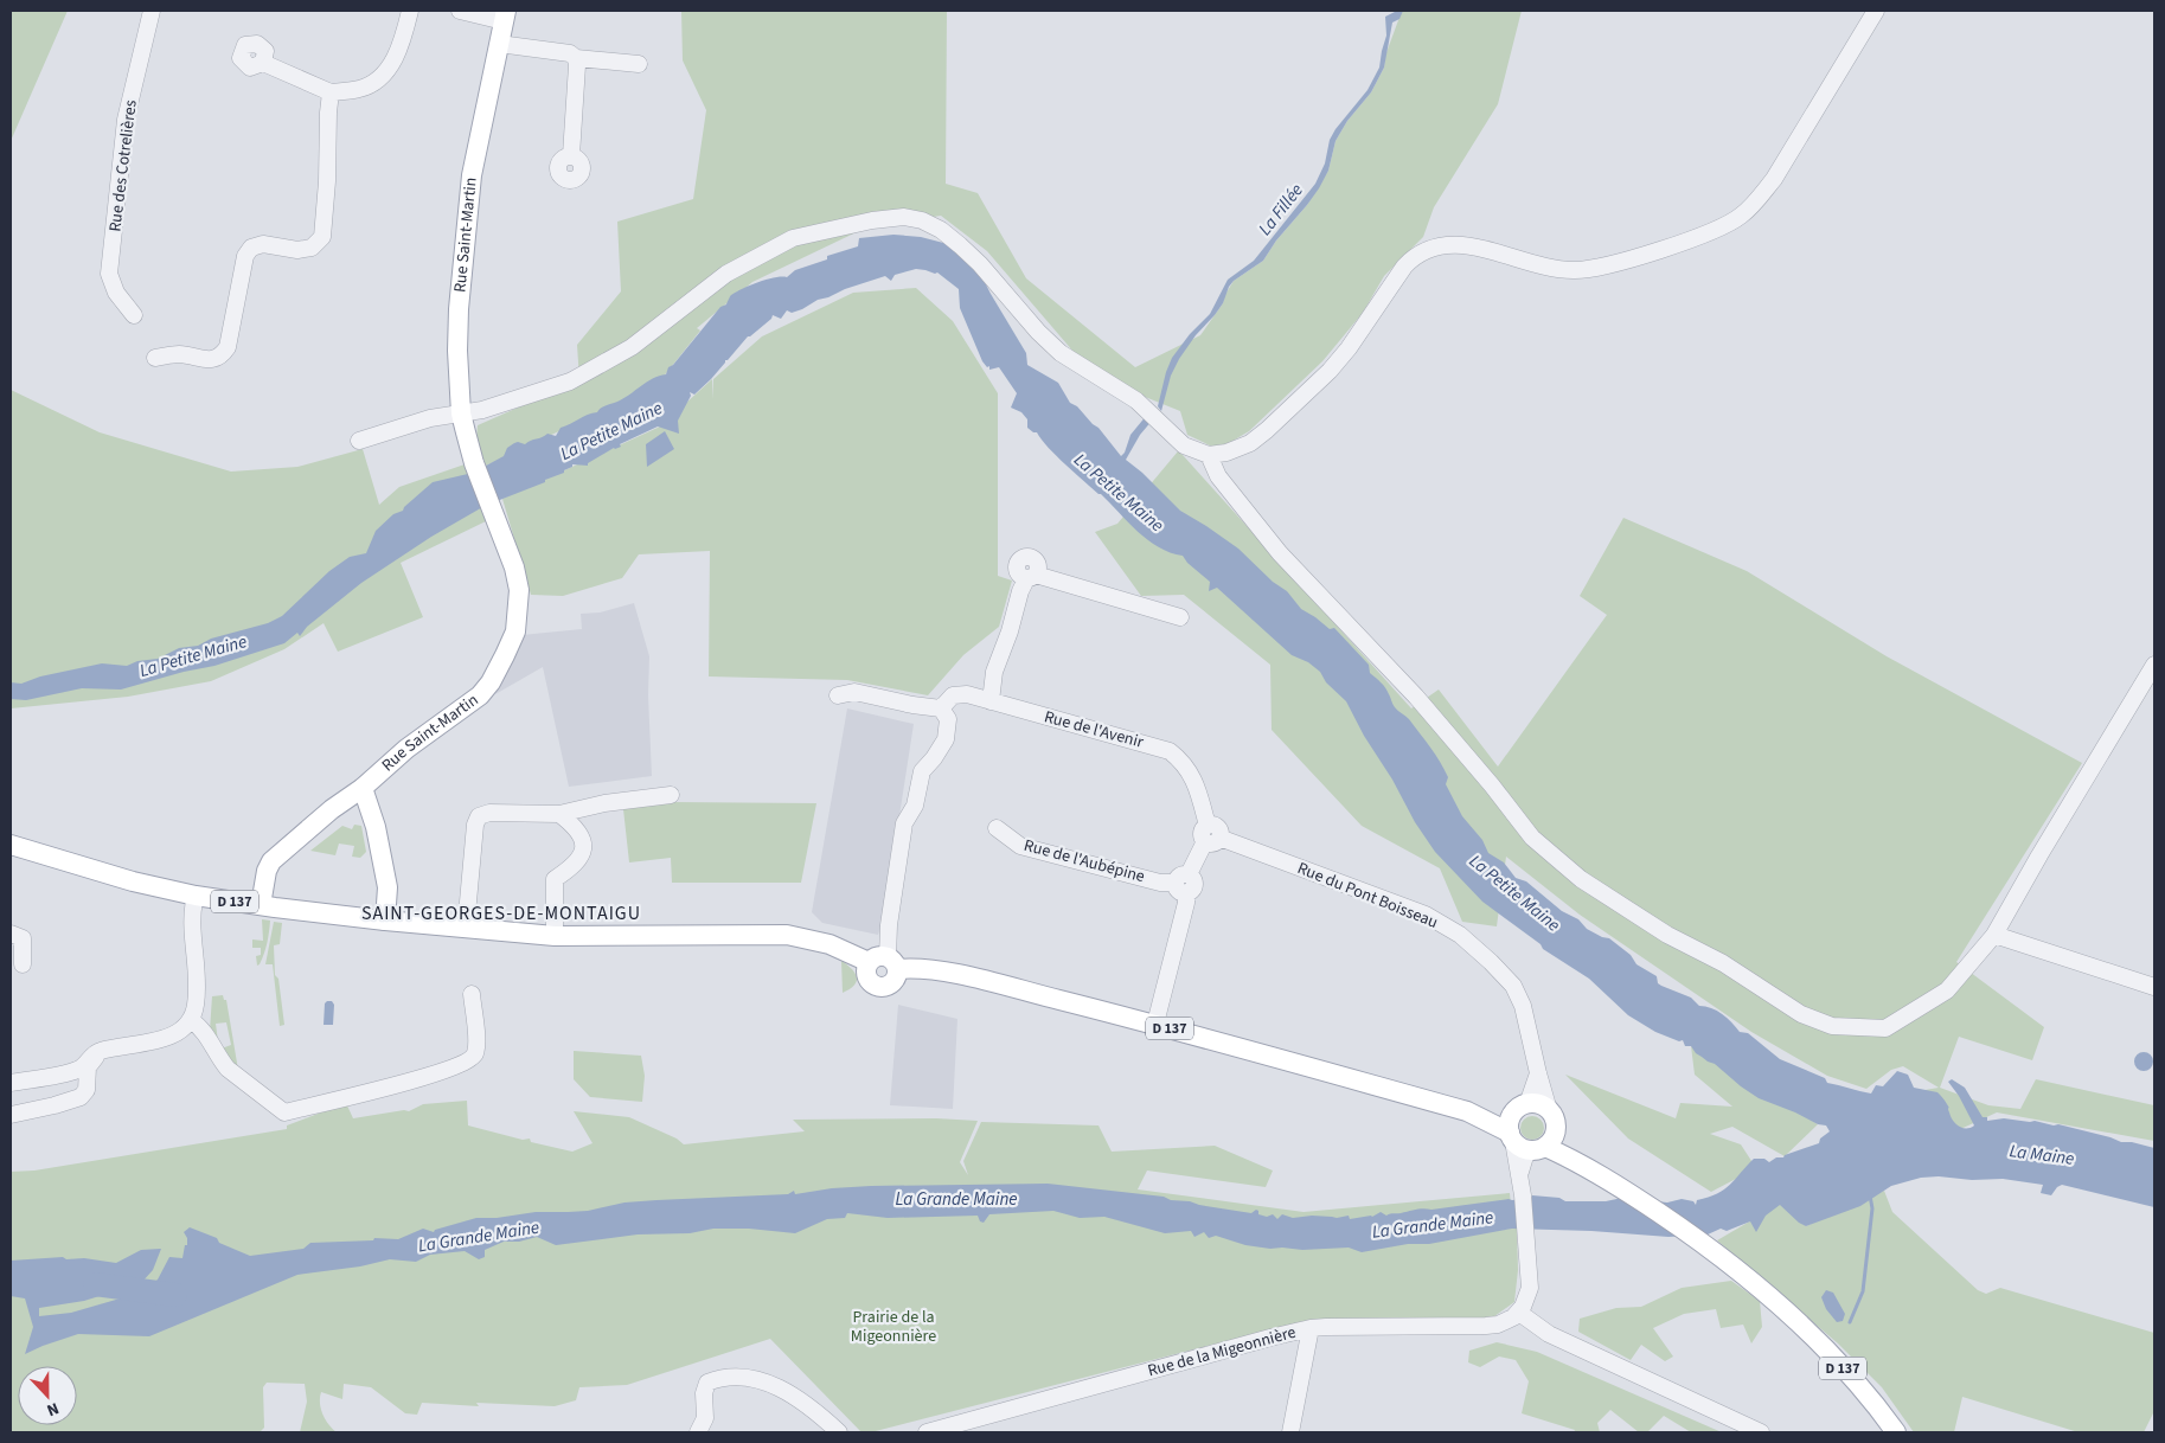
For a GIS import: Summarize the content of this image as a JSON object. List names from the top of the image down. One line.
{"streets":{"main road":["Rue Saint-Martin","D 137"],"street":["Rue des Cotrelières","Rue de l'Avenir","Rue de l'Aubépine","Rue du Pont Boisseau","Rue de la Migeonnière"]},"crossings":[["Rue Saint-Martin","D 137"],["Rue de l'Avenir","Rue du Pont Boisseau"],["Rue du Pont Boisseau","D 137"]],"districts":["SAINT-GEORGES-DE-MONTAIGU"],"water":["La Fillée","La Petite Maine","La Maine","La Grande Maine"],"parks":["Prairie de la Migeonnière"],"north":"bottom"}
